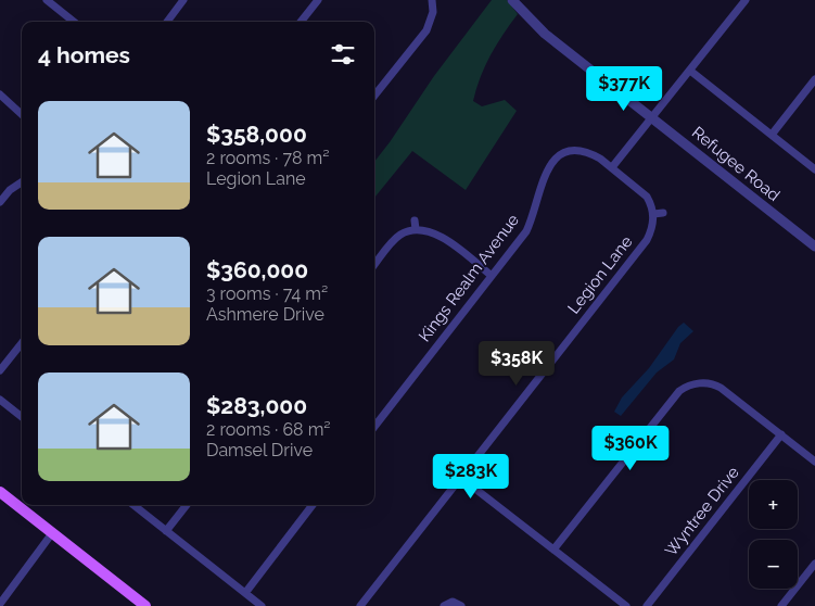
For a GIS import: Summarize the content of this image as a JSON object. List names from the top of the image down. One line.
{"streets":{"street":["Refugee Road","Legion Lane","Kings Realm Avenue","Wyntree Drive"]},"page":{"heading":"4 homes","price":["$377K","$358K","$360K","$283K"],"list":[{"name":"$358,000","note":"2 rooms · 78 m² · Legion Lane"},{"name":"$360,000","note":"3 rooms · 74 m² · Ashmere Drive"},{"name":"$283,000","note":"2 rooms · 68 m² · Damsel Drive"}],"map_buttons":["+","−"]}}
